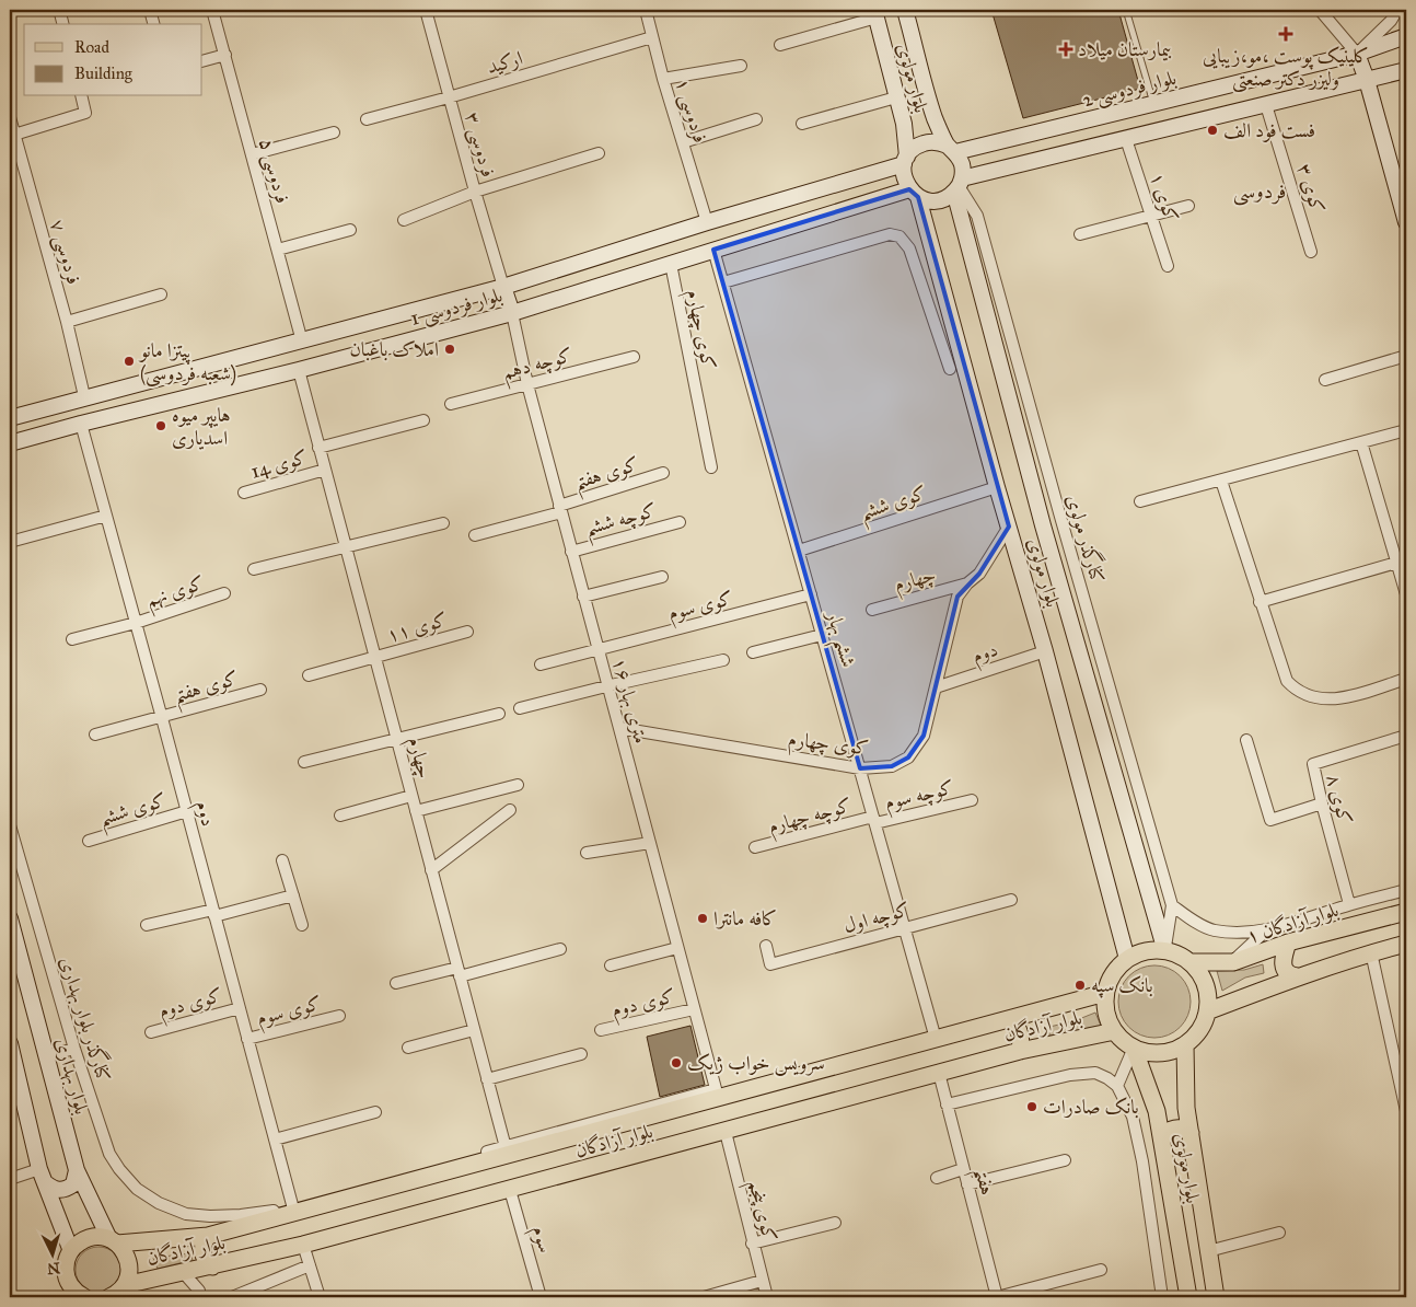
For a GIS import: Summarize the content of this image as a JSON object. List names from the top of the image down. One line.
{"streets":{"main road":["بلوار مولوی","بلوار فردوسی 2","بلوار فردوسی 1","بلوار آزادگان ۱","بلوار آزادگان","بلوار بهداری"],"street":["ارکید","فردوسی ۱","فردوسی ۳","فردوسی ۵","کوی ۳","کوی ۱","فردوسی ۷","کوی چهارم","کوچه دهم","کوی 14","کوی هفتم","کوی ششم","کوچه ششم","کنارگذر مولوی","چهارم","کوی نهم","کوی سوم","کوی ۱۱","ششم بهار","دوم","۱۶ متری بهار","کوچه سوم","کوی ۸","کوچه چهارم","کوچه اول","کوی دوم","کنارگذر بلوار بهداری","هفتم","کوی پنجم","سوم"]},"crossings":[["ارکید","فردوسی ۱"],["ارکید","فردوسی ۳"],["بلوار مولوی","بلوار فردوسی 2"],["بلوار مولوی","بلوار فردوسی 1"],["بلوار مولوی","کوی چهارم"],["بلوار مولوی","کوی ششم"],["بلوار مولوی","کنارگذر مولوی"],["بلوار مولوی","دوم"],["بلوار مولوی","بلوار آزادگان ۱"],["بلوار مولوی","بلوار آزادگان"],["بلوار فردوسی 2","بلوار فردوسی 1"],["بلوار فردوسی 2","کنارگذر مولوی"],["فردوسی ۱","بلوار فردوسی 1"],["فردوسی ۳","بلوار فردوسی 1"],["فردوسی ۵","بلوار فردوسی 1"],["فردوسی ۷","بلوار فردوسی 1"],["بلوار فردوسی 1","کوی چهارم"],["بلوار فردوسی 1","کنارگذر مولوی"],["بلوار فردوسی 1","چهارم"],["بلوار فردوسی 1","ششم بهار"],["بلوار فردوسی 1","دوم"],["بلوار فردوسی 1","۱۶ متری بهار"],["کوی چهارم","چهارم"],["کوی چهارم","ششم بهار"],["کوی چهارم","دوم"],["کوی چهارم","۱۶ متری بهار"],["کوچه دهم","۱۶ متری بهار"],["کوی 14","چهارم"],["کوی هفتم","دوم"],["کوی هفتم","۱۶ متری بهار"],["کوی ششم","ششم بهار"],["کوی ششم","دوم"],["کوچه ششم","۱۶ متری بهار"],["کنارگذر مولوی","بلوار آزادگان ۱"],["کنارگذر مولوی","بلوار آزادگان"],["چهارم","کوی ۱۱"],["چهارم","بلوار آزادگان"],["کوی نهم","دوم"],["کوی سوم","ششم بهار"],["کوی سوم","دوم"],["کوی سوم","۱۶ متری بهار"],["ششم بهار","کوچه سوم"],["ششم بهار","کوچه چهارم"],["ششم بهار","کوچه اول"],["ششم بهار","بلوار آزادگان"],["دوم","کوی دوم"],["دوم","کنارگذر بلوار بهداری"],["دوم","بلوار آزادگان"],["۱۶ متری بهار","کوی دوم"],["۱۶ متری بهار","بلوار آزادگان"],["کوچه سوم","کوچه چهارم"],["بلوار آزادگان ۱","بلوار آزادگان"],["کنارگذر بلوار بهداری","بلوار آزادگان"],["بلوار آزادگان","بلوار بهداری"],["بلوار آزادگان","هفتم"],["بلوار آزادگان","کوی پنجم"],["بلوار آزادگان","سوم"]],"districts":["فردوسی"],"places":{"health":["کلینیک پوست ،مو،زیبایی ولیزر دکتر صنعتی","بیمارستان میلاد"],"other":["فست فود الف","املاک باغبان","پیتزا مانو (شعبه فردوسی)","هایپر میوه اسدیاری","کافه مانترا","بانک سپه","سرویس خواب ژیک","بانک صادرات"]},"legend":["Road","Building"],"north":"bottom"}
